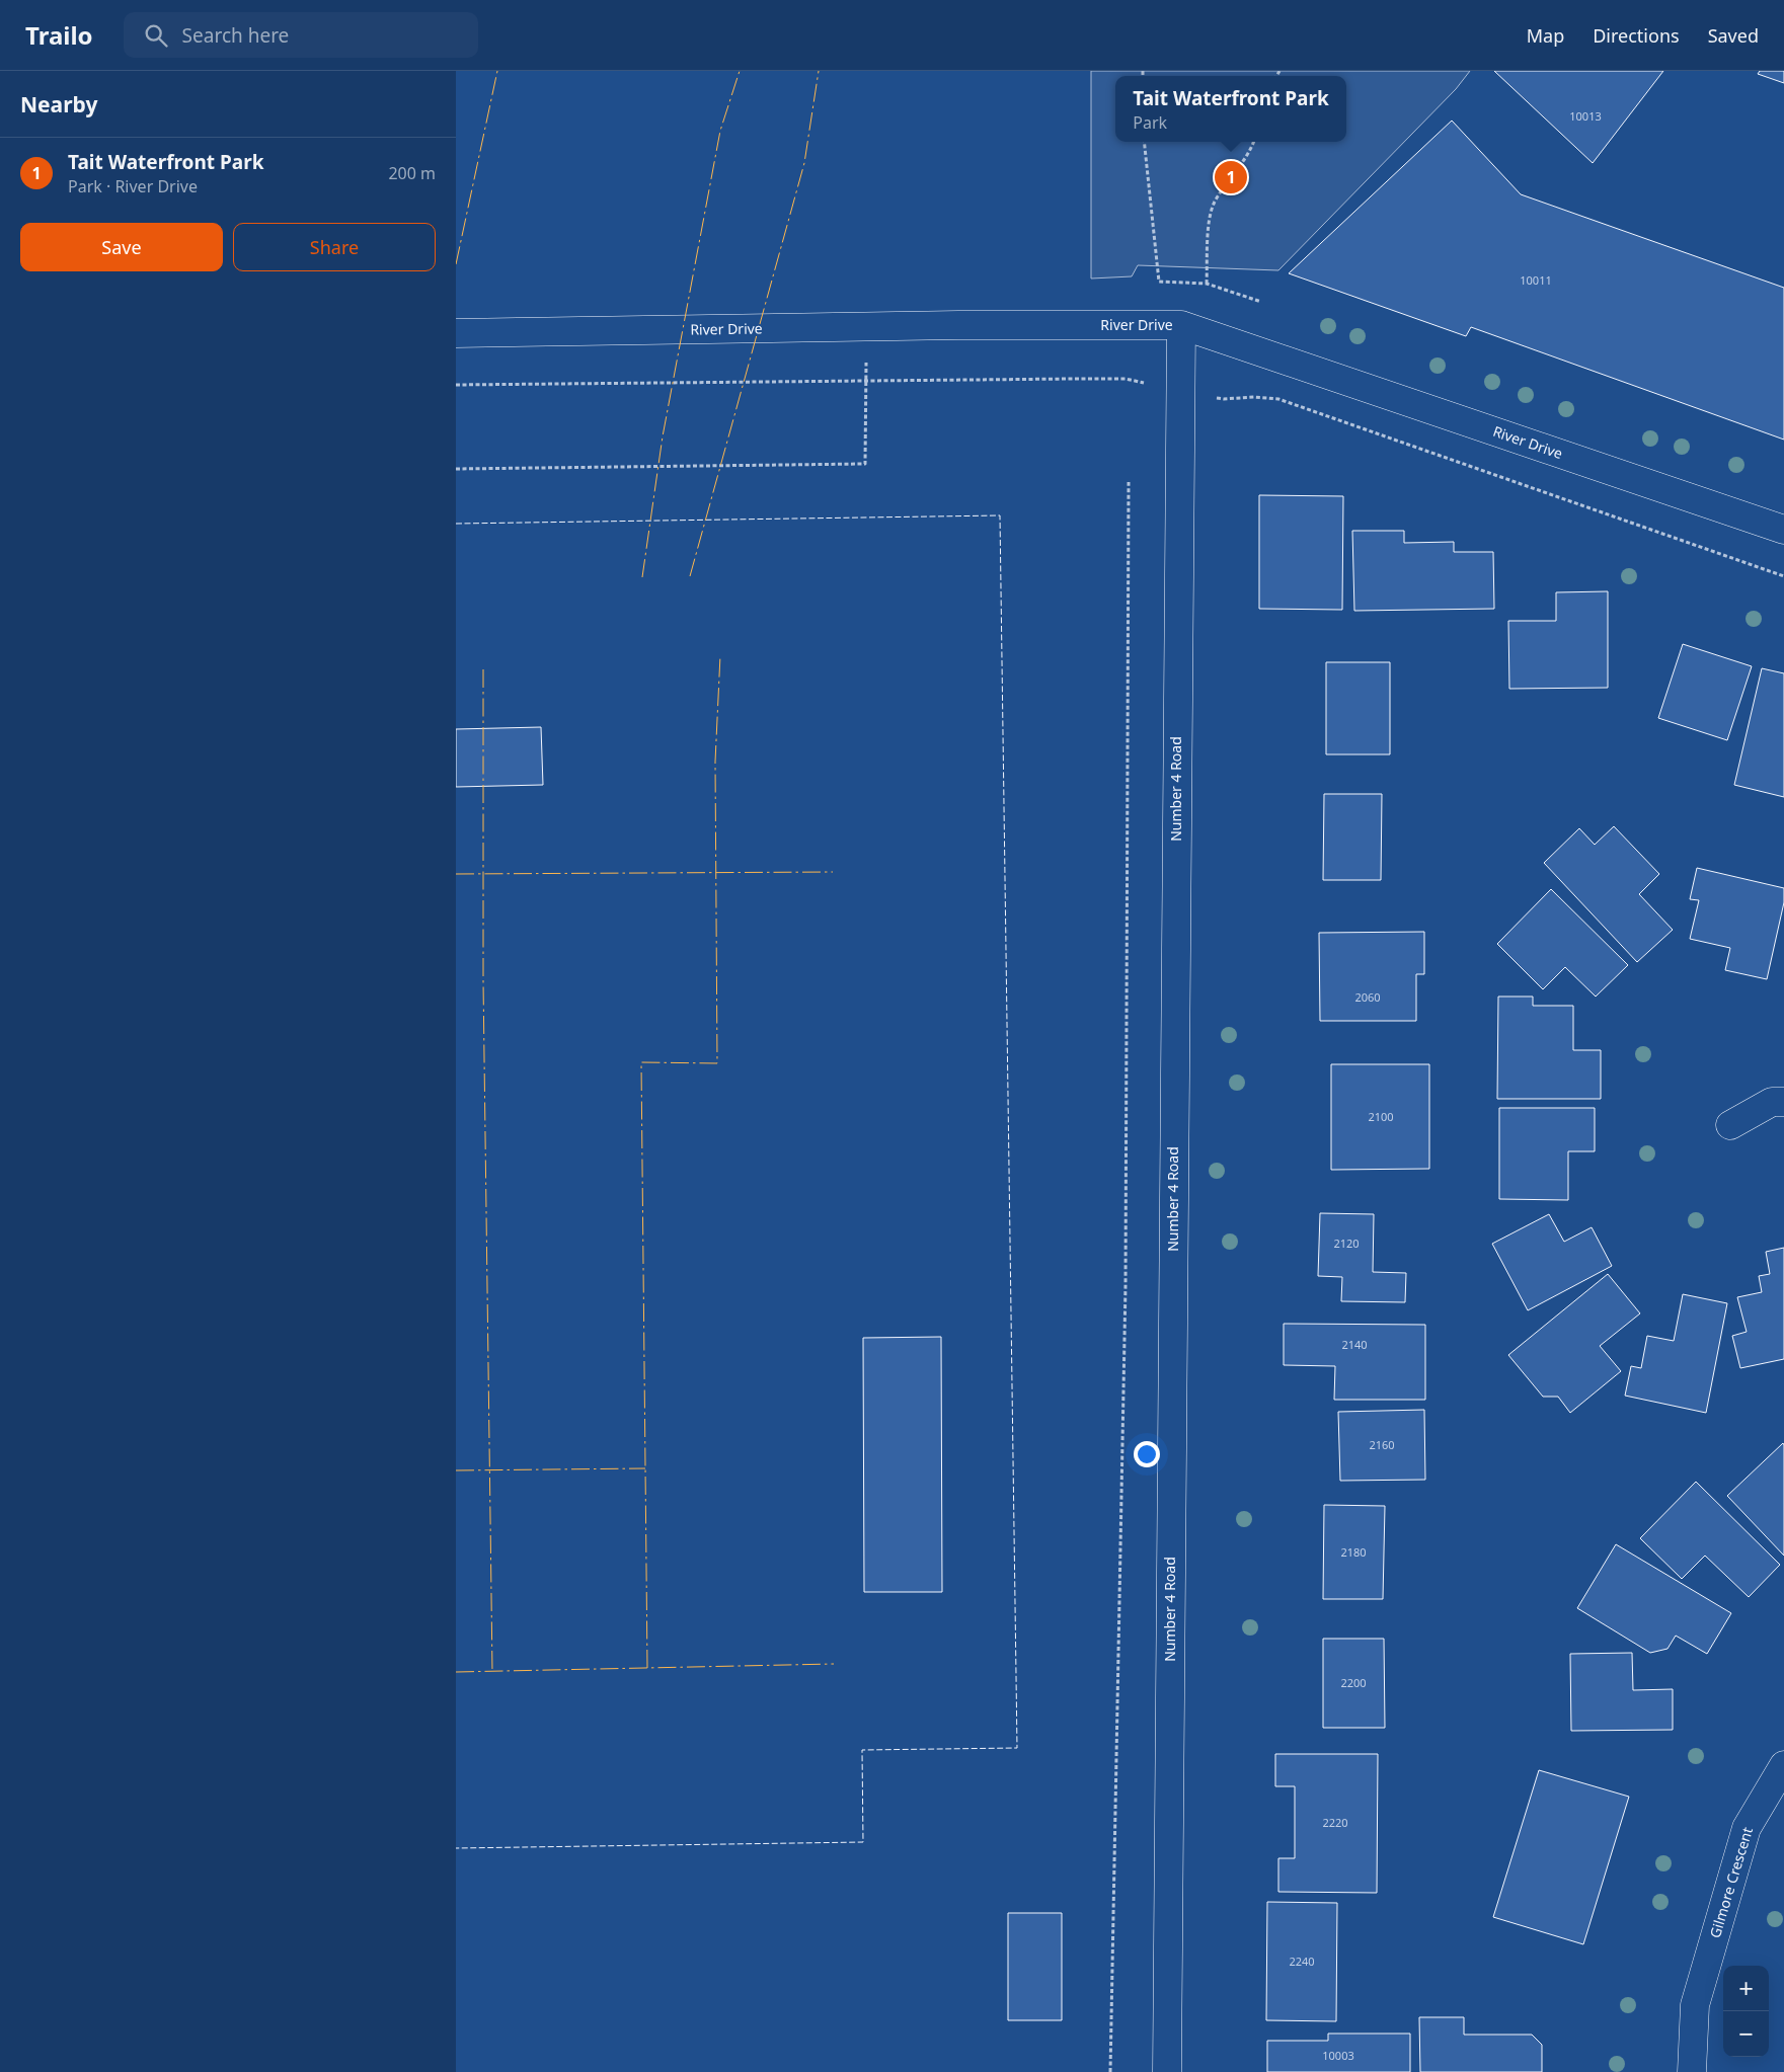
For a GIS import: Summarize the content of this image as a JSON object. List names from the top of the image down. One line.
{"streets":{"street":["River Drive","Number 4 Road","Gilmore Crescent"]},"crossings":[["River Drive","Number 4 Road"]],"house_numbers":["10013","10011","2060","2100","2120","2140","2160","2180","2200","2220","2240","10003"],"page":{"header":"Trailo","search":"Search here","nav":["Map","Directions","Saved"],"heading":"Nearby","popup":["Tait Waterfront Park","Park"],"list":[{"mark":"1","name":"Tait Waterfront Park","note":"Park · River Drive","value":"200 m"}],"pins":"1","buttons":["Save","Share"],"map_buttons":["+","−"]}}
